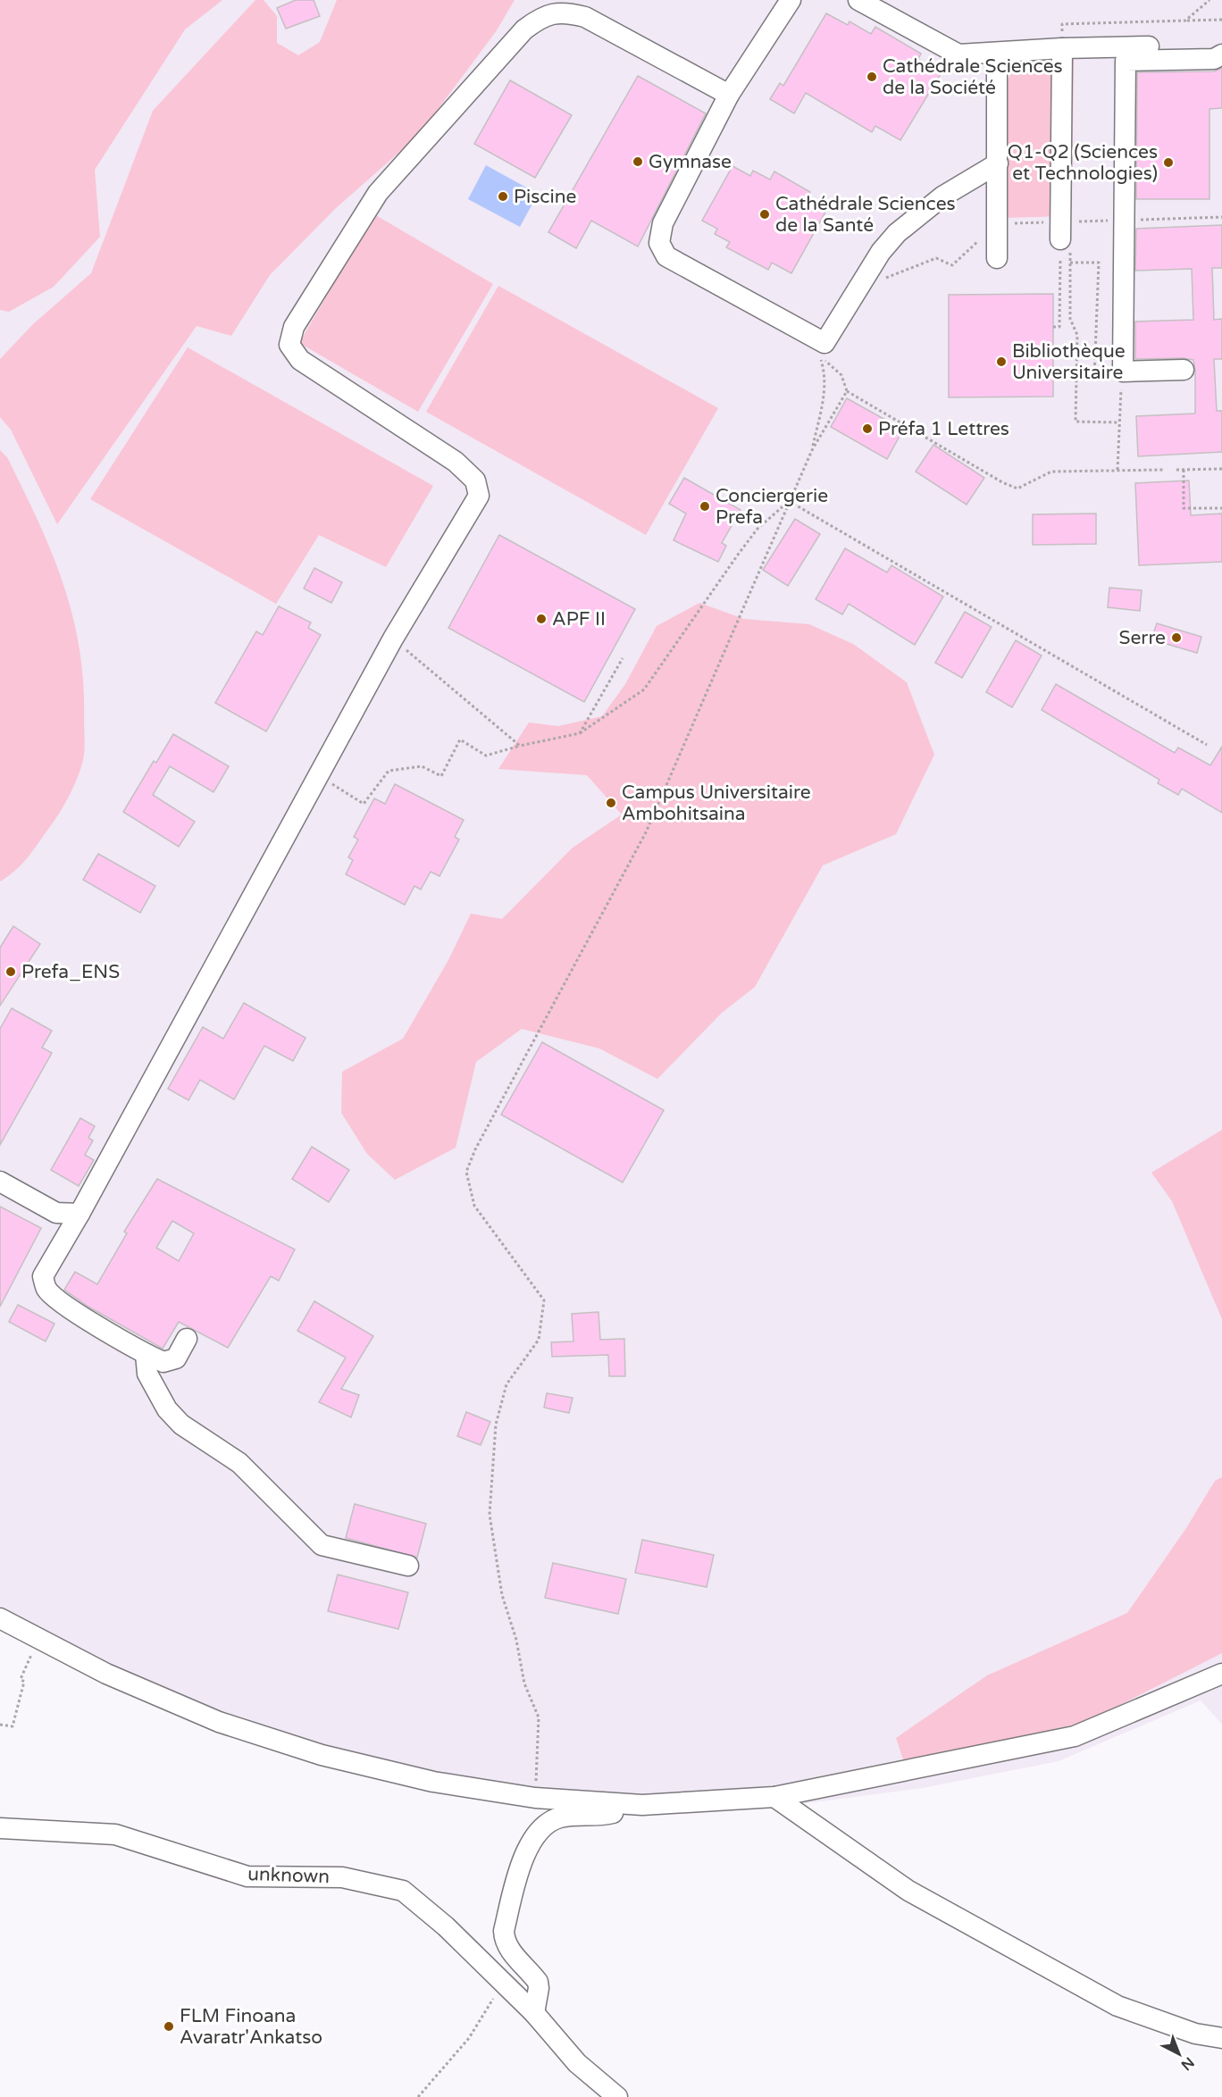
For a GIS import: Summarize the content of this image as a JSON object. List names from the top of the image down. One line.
{"streets":{"street":["unknown"]},"places":["Cathédrale Sciences de la Société","Gymnase","Q1-Q2 (Sciences et Technologies)","Piscine","Cathédrale Sciences de la Santé","Bibliothèque Universitaire","Préfa 1 Lettres","Conciergerie Prefa","APF II","Serre","Campus Universitaire Ambohitsaina","Prefa_ENS","FLM Finoana Avaratr'Ankatso"],"north":"bottom right"}
